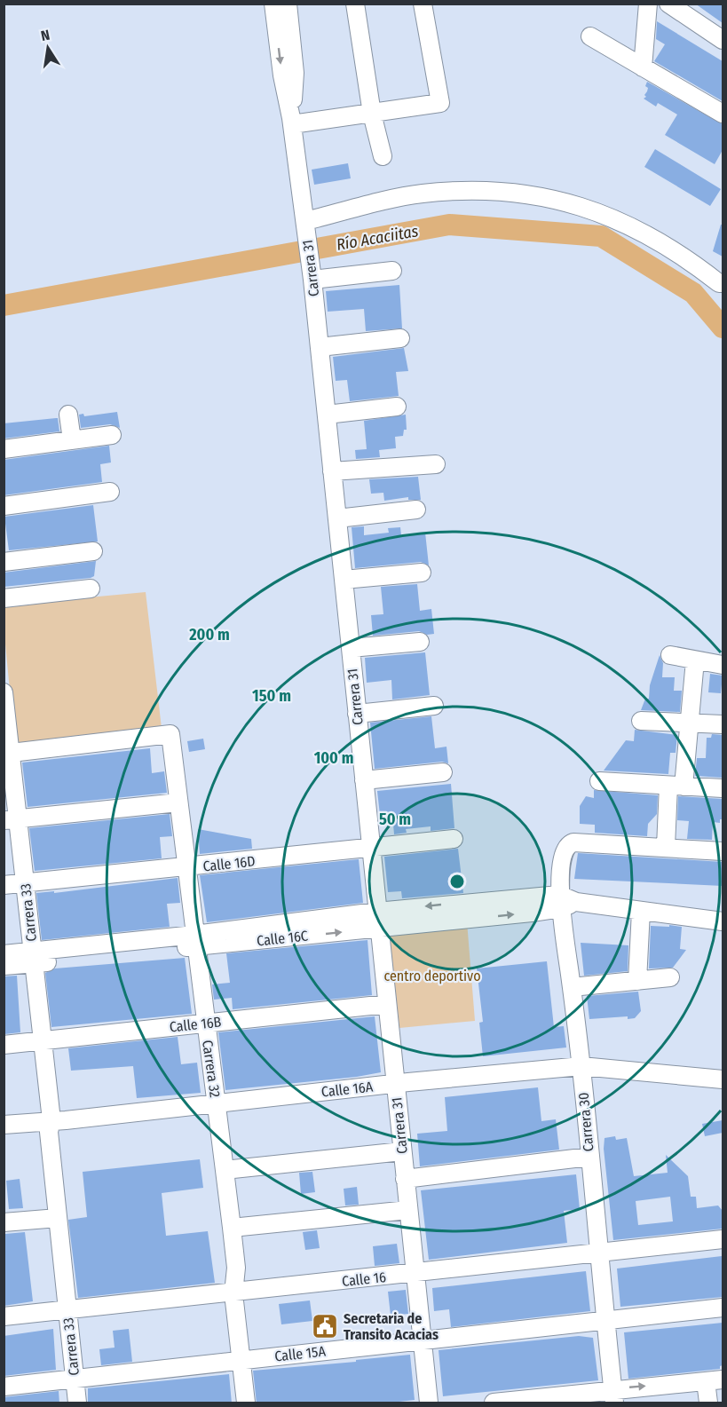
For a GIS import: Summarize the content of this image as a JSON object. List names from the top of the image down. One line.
{"streets":{"street":["Carrera 31","Calle 16D","Carrera 33","Calle 16C","Calle 16B","Carrera 32","Calle 16A","Carrera 30","Calle 16","Calle 15A"]},"crossings":[["Carrera 31","Calle 16D"],["Carrera 31","Calle 16C"],["Carrera 31","Calle 16B"],["Carrera 31","Calle 16A"],["Carrera 31","Calle 16"],["Carrera 31","Calle 15A"],["Calle 16D","Carrera 33"],["Calle 16D","Carrera 32"],["Carrera 33","Calle 16C"],["Carrera 33","Calle 16B"],["Carrera 33","Carrera 32"],["Carrera 33","Calle 16A"],["Carrera 33","Calle 16"],["Carrera 33","Calle 15A"],["Calle 16C","Carrera 32"],["Calle 16C","Carrera 30"],["Calle 16B","Carrera 32"],["Carrera 32","Calle 16A"],["Carrera 32","Calle 16"],["Carrera 32","Calle 15A"],["Calle 16A","Carrera 30"],["Carrera 30","Calle 16"],["Carrera 30","Calle 15A"]],"water":["Río Acaciitas"],"parks":["centro deportivo"],"places":{"public building":["Secretaria de Transito Acacias"]},"north":"top","rings":["200 m","150 m","100 m","50 m"]}
